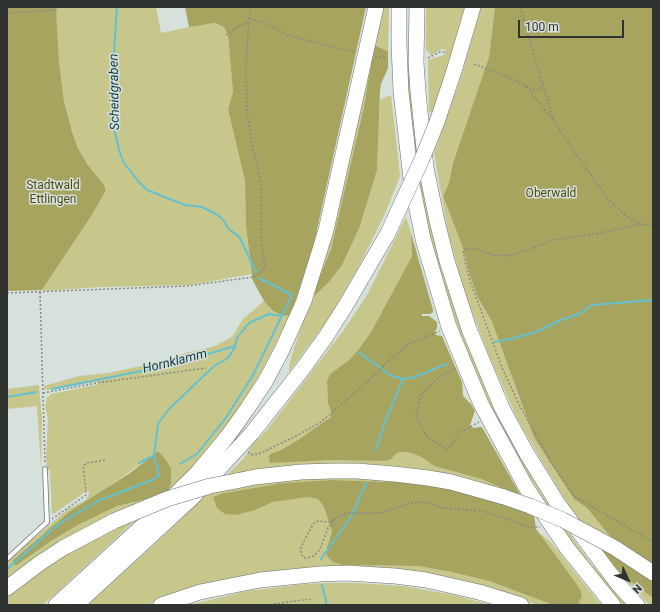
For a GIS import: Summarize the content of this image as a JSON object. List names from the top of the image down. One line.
{"water":["Scheidgraben","Hornklamm"],"parks":["Stadtwald Ettlingen","Oberwald"],"scale_bar":"100 m","north":"bottom right"}
